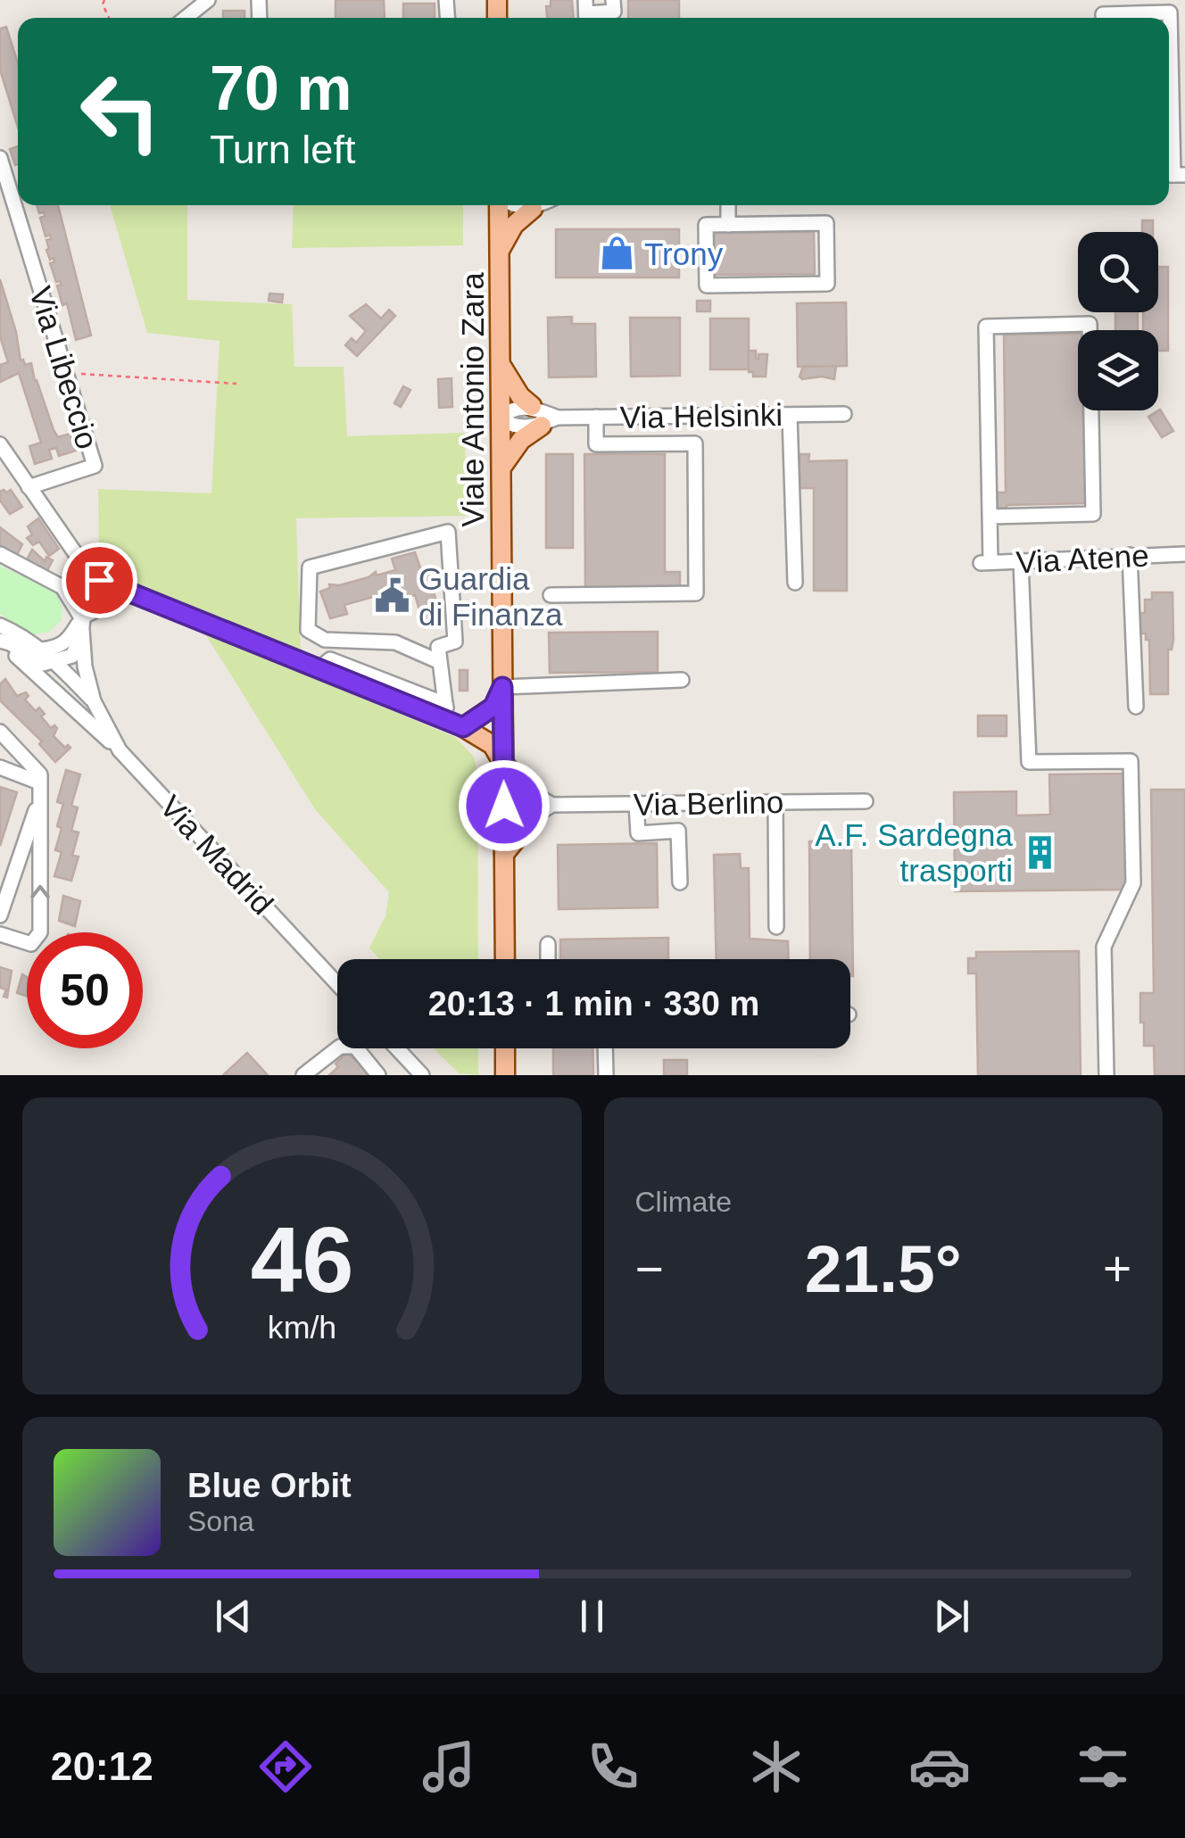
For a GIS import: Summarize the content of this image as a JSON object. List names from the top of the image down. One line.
{"streets":{"main road":["Viale Antonio Zara"],"street":["Via Libeccio","Via Helsinki","Via Atene","Via Berlino","Via Madrid"]},"crossings":[["Viale Antonio Zara","Via Helsinki"]],"places":{"shop":["Trony"],"public building":["Guardia di Finanza"],"building":["A.F. Sardegna trasporti"]},"page":{"turn":["70 m","Turn left"],"limit":"50","trip":"20:13 · 1 min · 330 m","tile":"Climate","heat":["−","21.5°","+"],"song":["Blue Orbit","Sona"],"tabs":"20:12","gauge":["46","km/h"]}}
